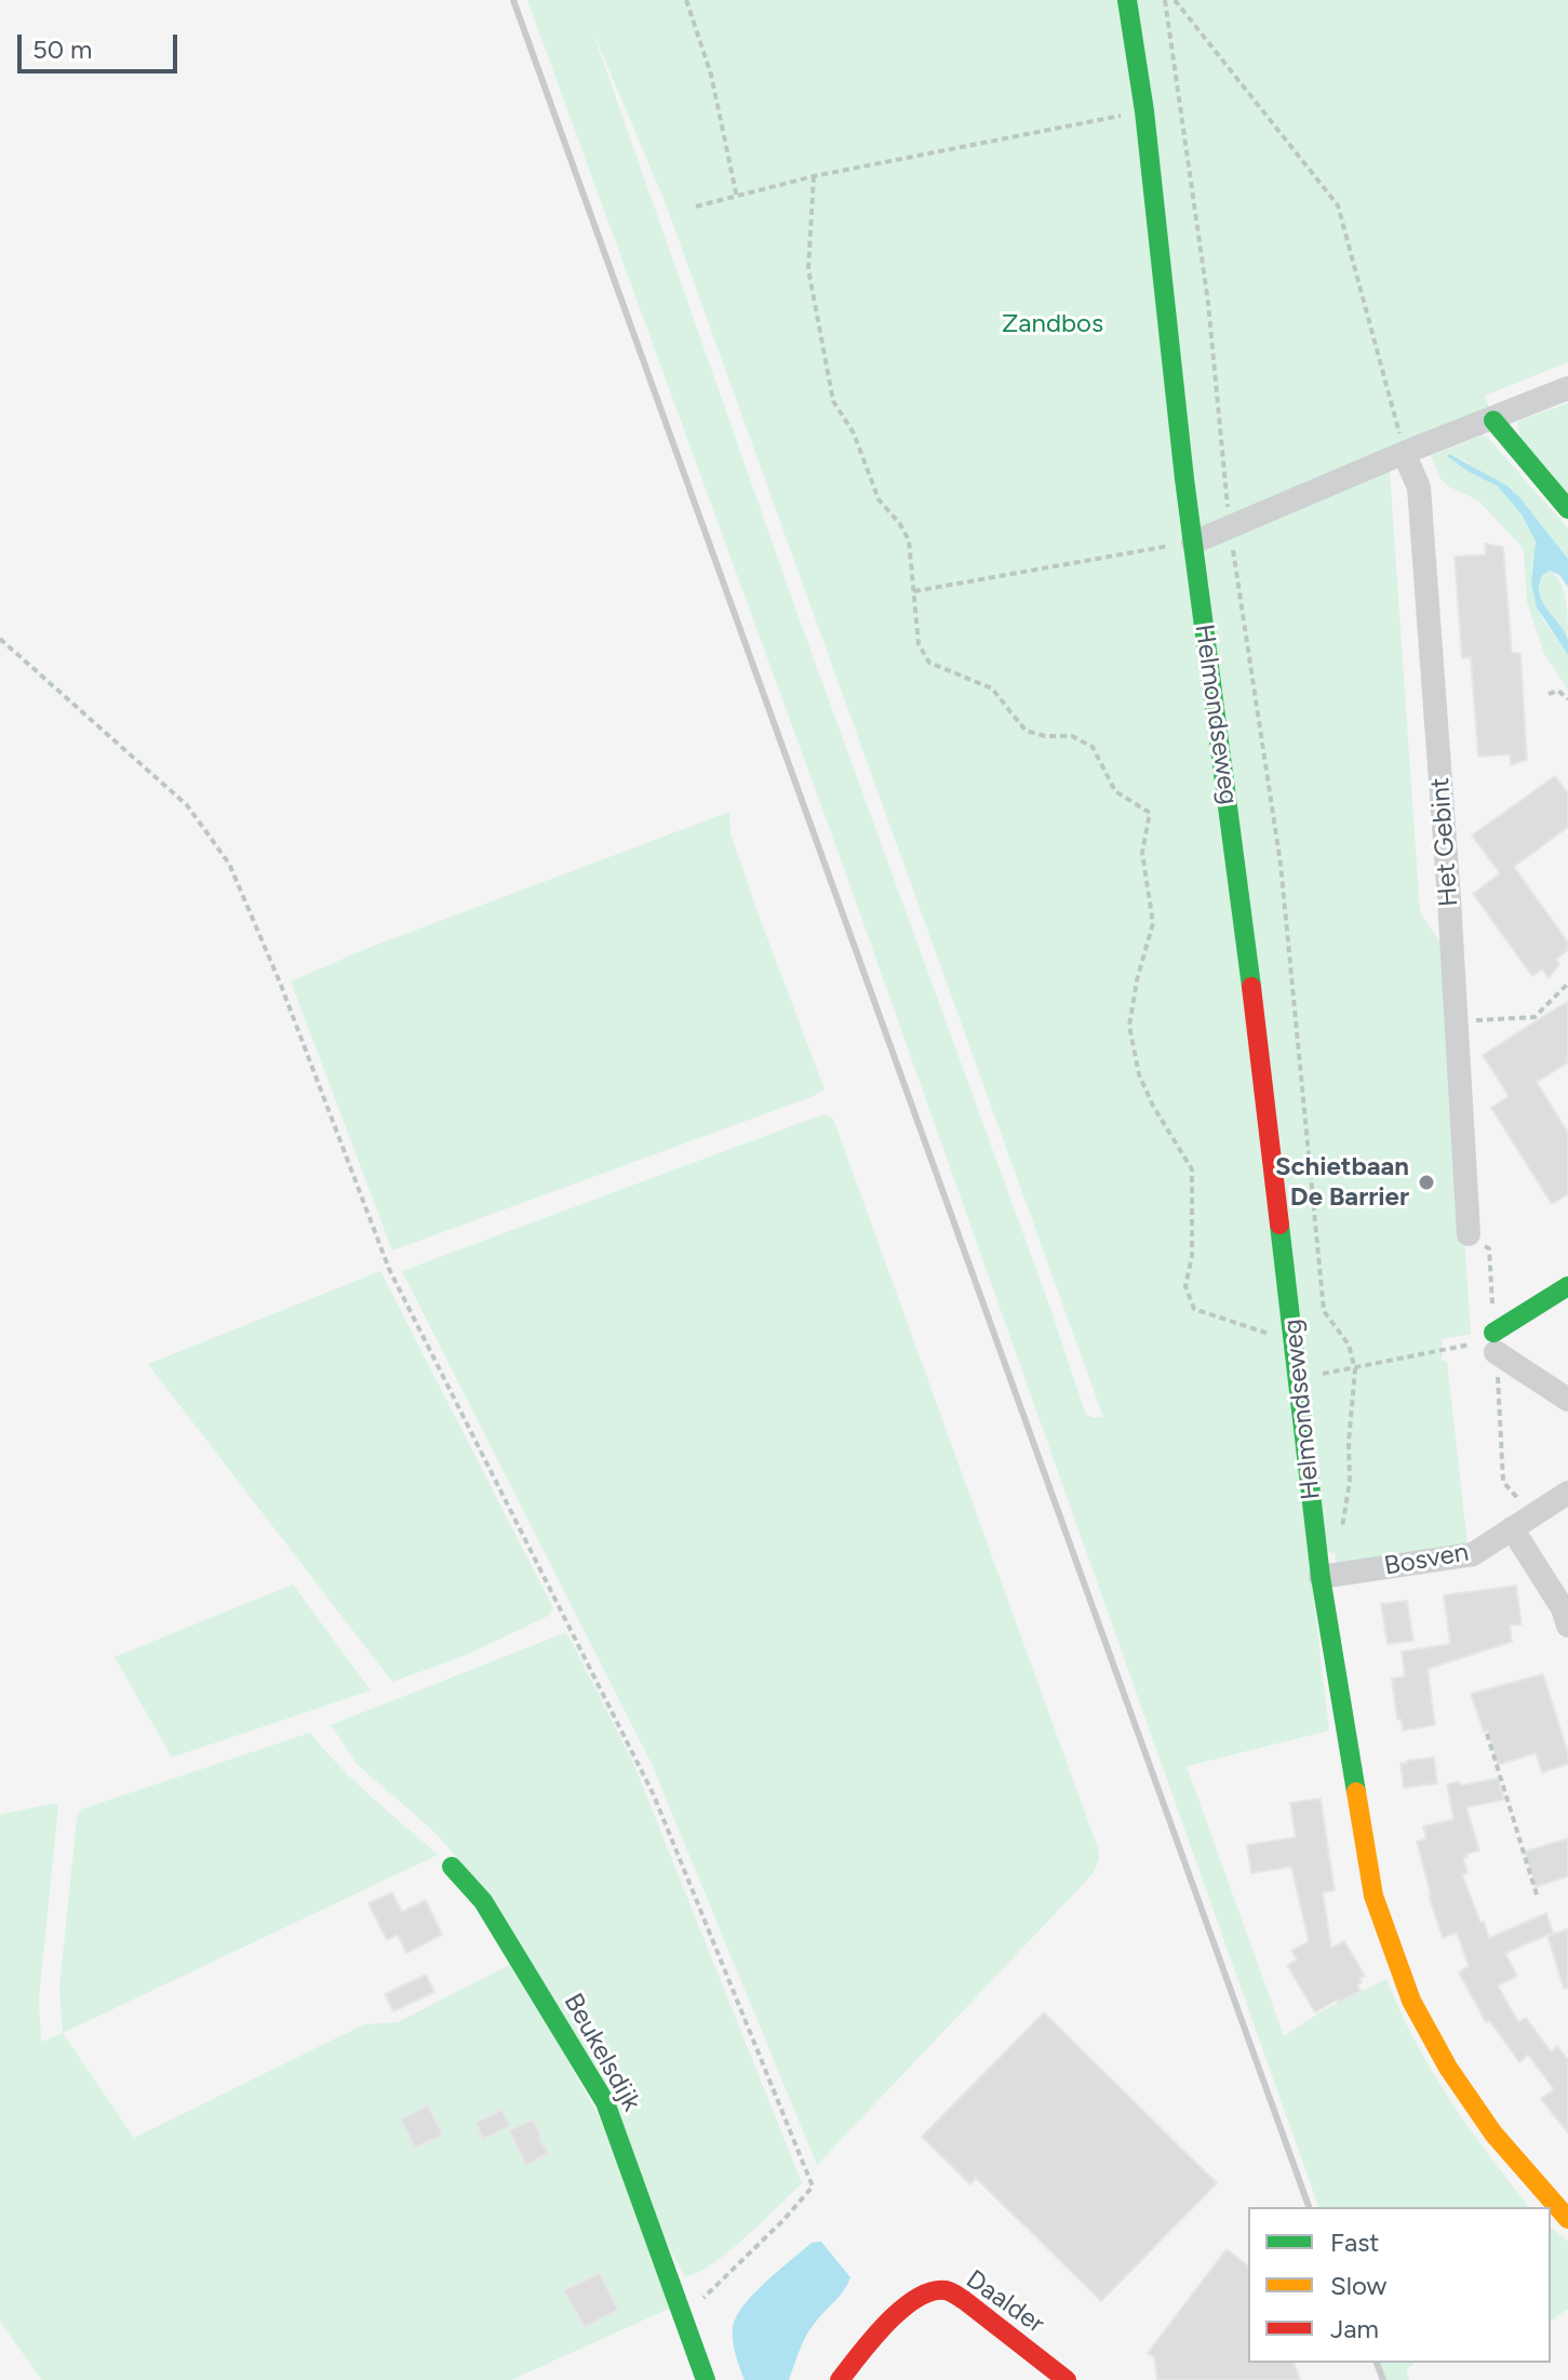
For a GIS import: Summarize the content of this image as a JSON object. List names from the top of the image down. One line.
{"streets":{"street":["Helmondseweg","Het Gebint","Bosven","Beukelsdijk","Daalder"]},"crossings":[["Helmondseweg","Bosven"]],"parks":["Zandbos"],"places":["Schietbaan De Barrier"],"legend":["Fast","Slow","Jam"],"scale_bar":"50 m"}
